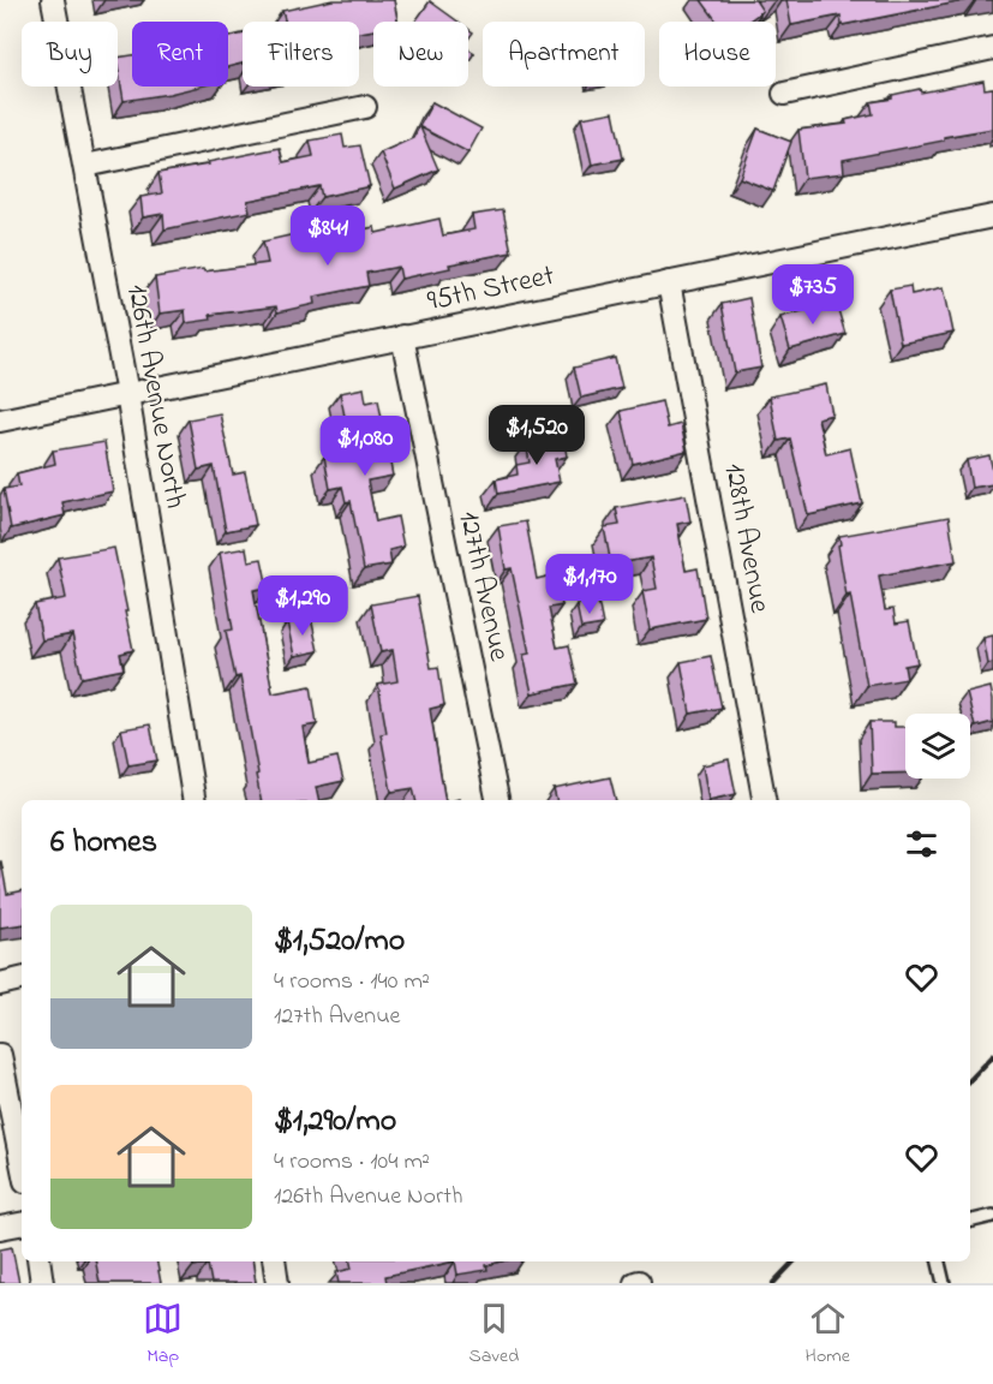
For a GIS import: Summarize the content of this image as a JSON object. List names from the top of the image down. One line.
{"streets":{"street":["95th Street","126th Avenue North","128th Avenue","127th Avenue"]},"crossings":[["95th Street","126th Avenue North"],["95th Street","128th Avenue"],["95th Street","127th Avenue"]],"page":{"chip":["Buy","Rent","Filters","New","Apartment","House"],"price":["$841","$735","$1,520","$1,080","$1,170","$1,290"],"heading":"6 homes","list":[{"name":"$1,520/mo","note":"4 rooms · 140 m² · 127th Avenue"},{"name":"$1,290/mo","note":"4 rooms · 104 m² · 126th Avenue North"}],"tabs":["Map","Saved","Home"]}}
